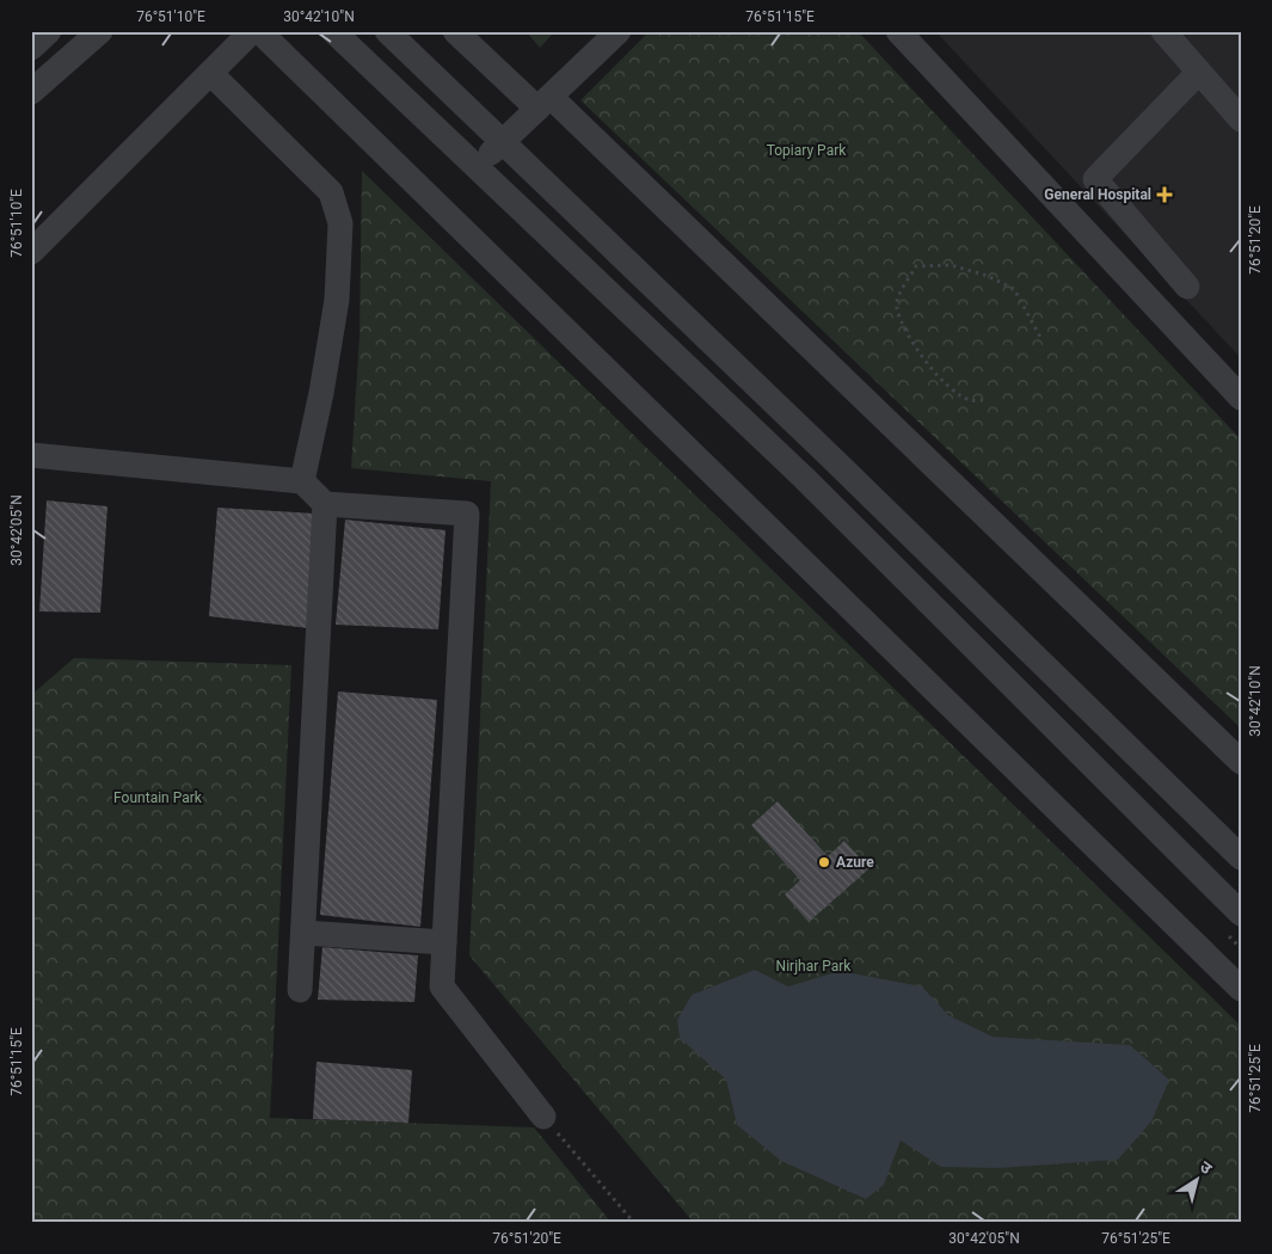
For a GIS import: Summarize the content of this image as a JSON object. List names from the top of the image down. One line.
{"parks":["Topiary Park","Fountain Park","Nirjhar Park"],"places":{"health":["General Hospital"],"other":["Azure"]},"north":"top right","coordinates":["76°51'10\"E","30°42'10\"N","76°51'15\"E","76°51'20\"E","30°42'05\"N","76°51'25\"E"]}
